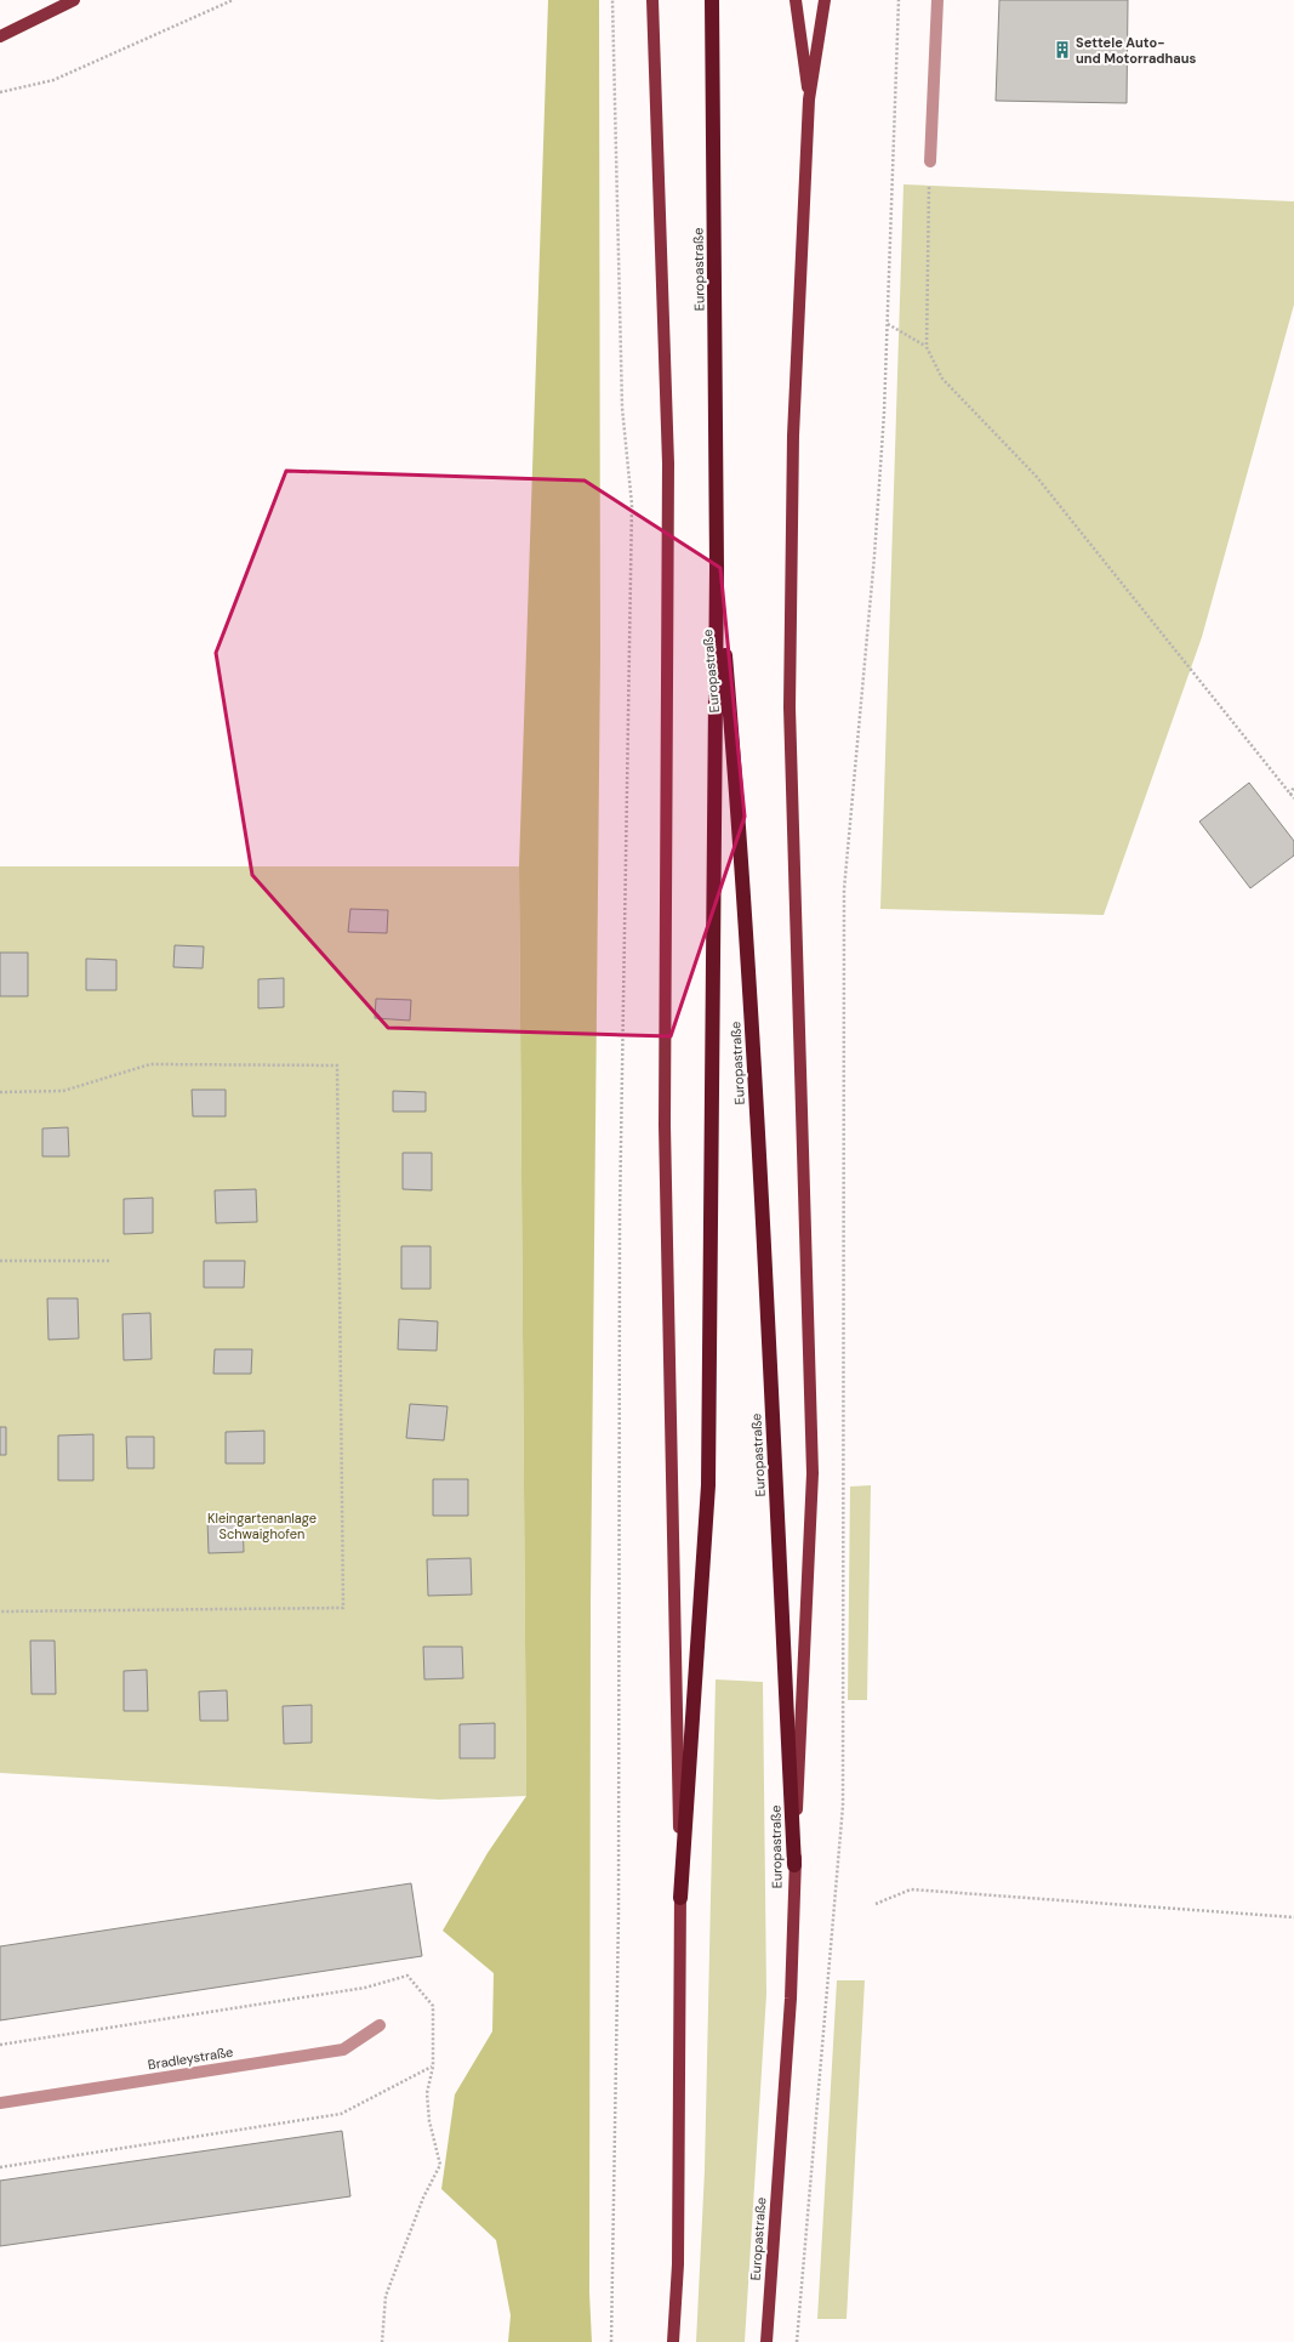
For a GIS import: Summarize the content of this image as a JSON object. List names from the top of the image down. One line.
{"streets":{"highway":["Europastraße"],"lane":["Bradleystraße"]},"parks":["Kleingartenanlage Schwaighofen"],"places":{"building":["Settele Auto- und Motorradhaus"]}}
